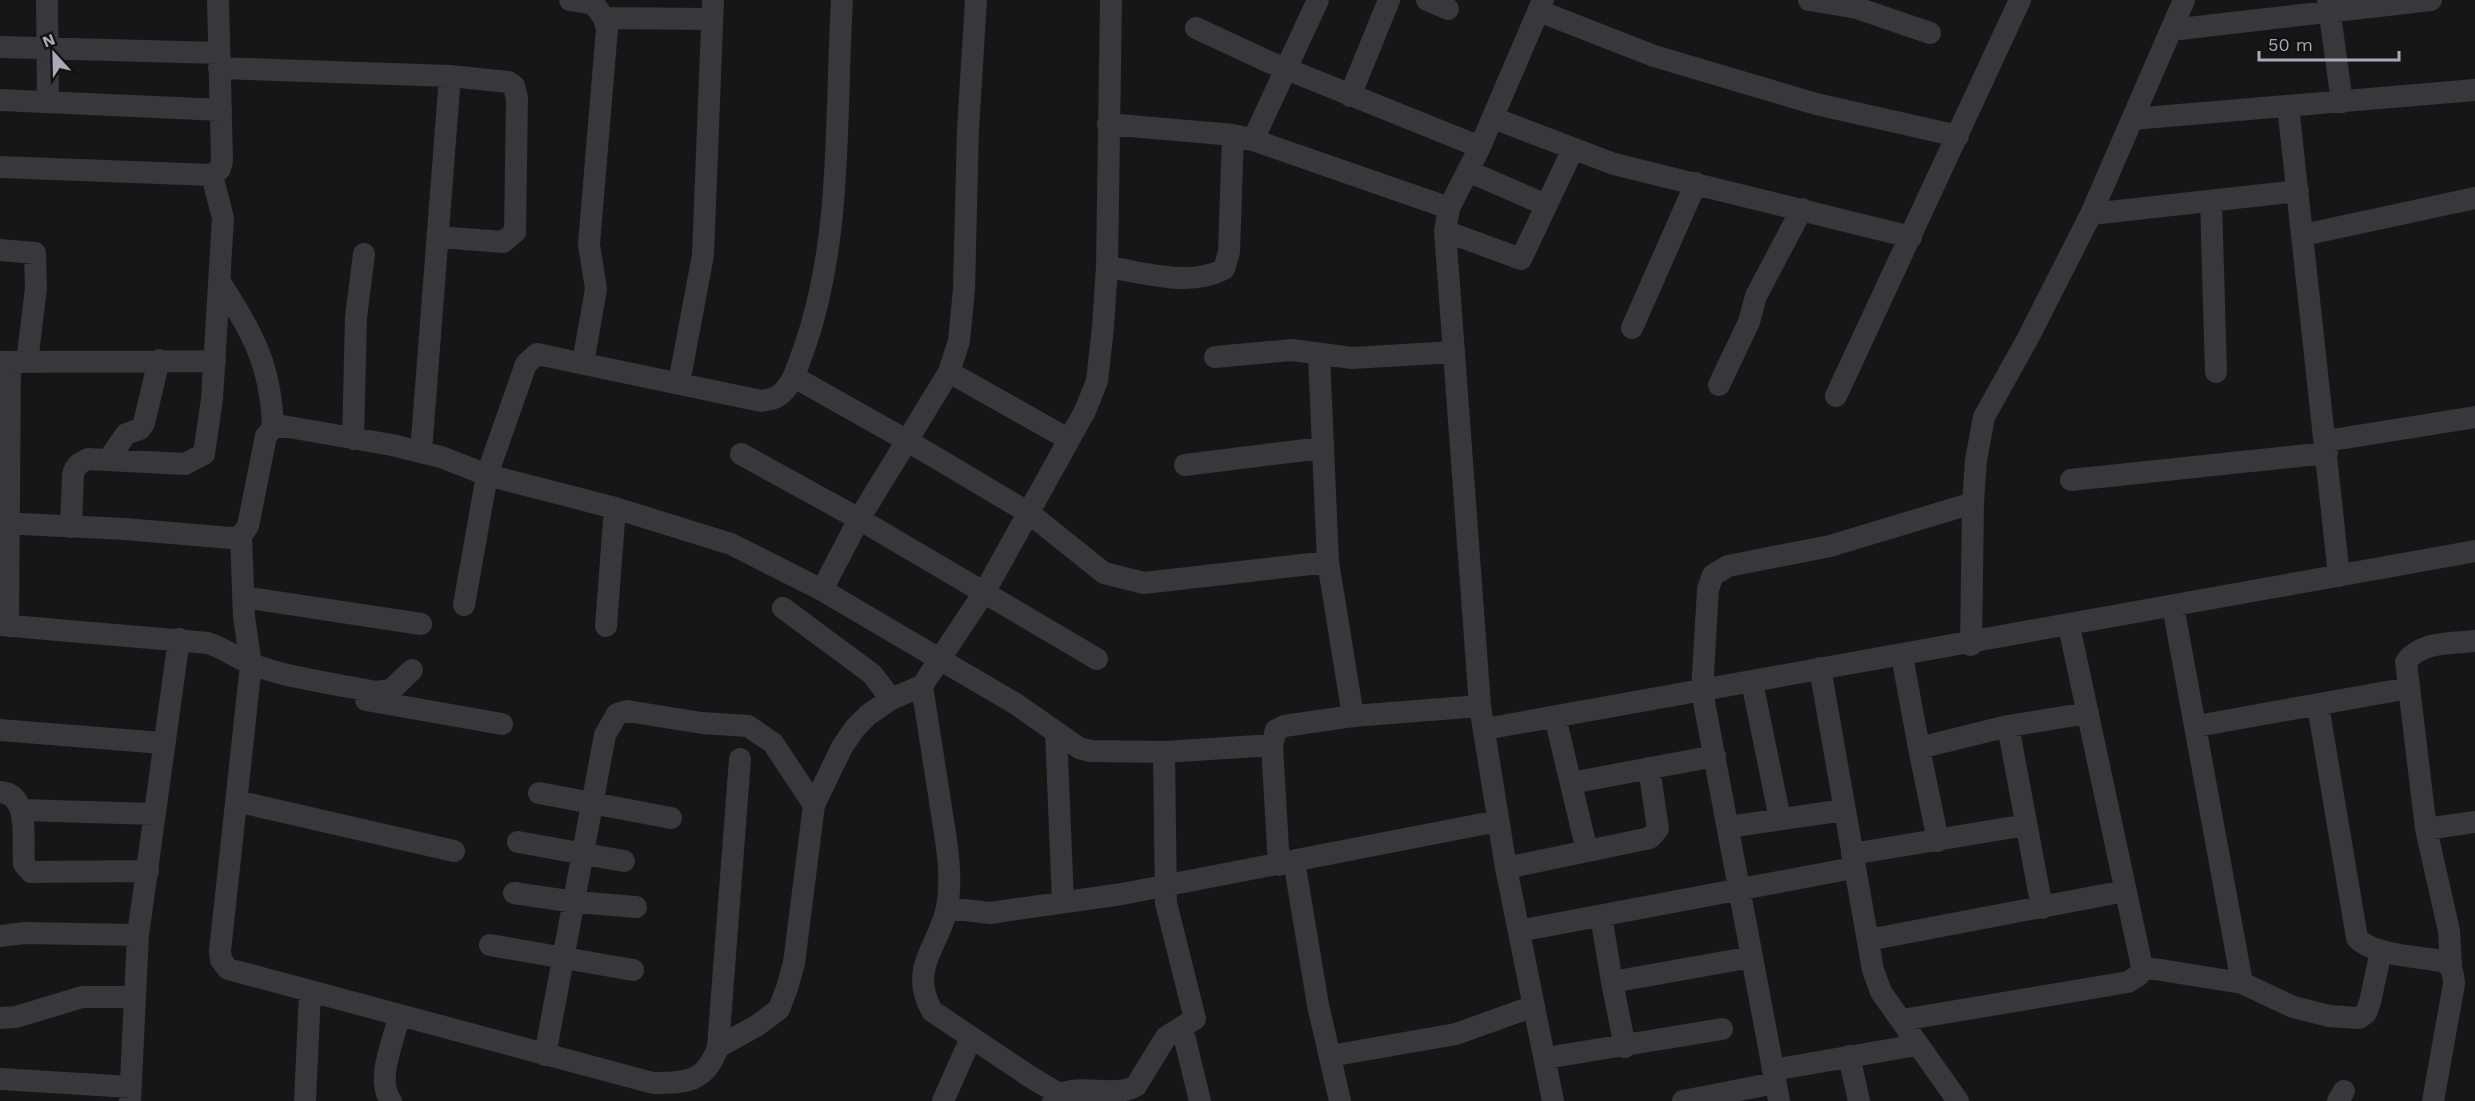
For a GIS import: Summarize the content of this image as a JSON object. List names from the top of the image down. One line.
{"scale_bar":"50 m","north":"top"}
